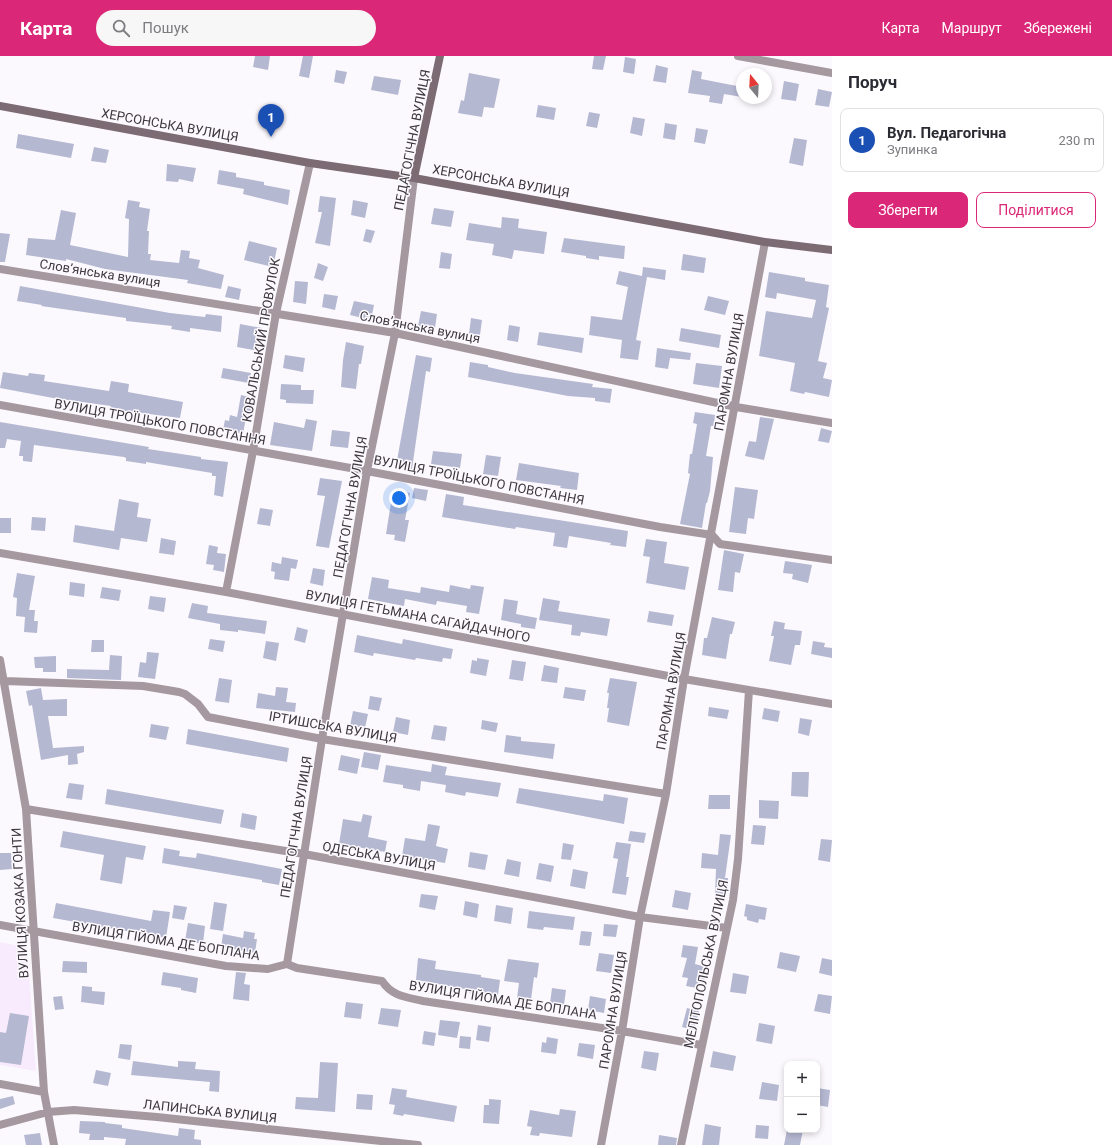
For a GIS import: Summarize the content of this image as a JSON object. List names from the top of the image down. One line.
{"streets":{"main road":["ХЕРСОНСЬКА ВУЛИЦЯ","ПЕДАГОГІЧНА ВУЛИЦЯ"],"street":["Словʼянська вулиця","КОВАЛЬСЬКИЙ ПРОВУЛОК","ПАРОМНА ВУЛИЦЯ","ВУЛИЦЯ ТРОЇЦЬКОГО ПОВСТАННЯ","ВУЛИЦЯ ГЕТЬМАНА САГАЙДАЧНОГО","ІРТИШСЬКА ВУЛИЦЯ","ОДЕСЬКА ВУЛИЦЯ","ВУЛИЦЯ КОЗАКА ГОНТИ","ВУЛИЦЯ ГІЙОМА ДЕ БОПЛАНА","МЕЛІТОПОЛЬСЬКА ВУЛИЦЯ","ЛАПИНСЬКА ВУЛИЦЯ"]},"crossings":[["ХЕРСОНСЬКА ВУЛИЦЯ","ПЕДАГОГІЧНА ВУЛИЦЯ"],["ХЕРСОНСЬКА ВУЛИЦЯ","КОВАЛЬСЬКИЙ ПРОВУЛОК"],["ХЕРСОНСЬКА ВУЛИЦЯ","ПАРОМНА ВУЛИЦЯ"],["ПЕДАГОГІЧНА ВУЛИЦЯ","Словʼянська вулиця"],["ПЕДАГОГІЧНА ВУЛИЦЯ","ВУЛИЦЯ ТРОЇЦЬКОГО ПОВСТАННЯ"],["ПЕДАГОГІЧНА ВУЛИЦЯ","ВУЛИЦЯ ГЕТЬМАНА САГАЙДАЧНОГО"],["ПЕДАГОГІЧНА ВУЛИЦЯ","ІРТИШСЬКА ВУЛИЦЯ"],["ПЕДАГОГІЧНА ВУЛИЦЯ","ОДЕСЬКА ВУЛИЦЯ"],["ПЕДАГОГІЧНА ВУЛИЦЯ","ВУЛИЦЯ ГІЙОМА ДЕ БОПЛАНА"],["Словʼянська вулиця","КОВАЛЬСЬКИЙ ПРОВУЛОК"],["Словʼянська вулиця","ПАРОМНА ВУЛИЦЯ"],["КОВАЛЬСЬКИЙ ПРОВУЛОК","ВУЛИЦЯ ТРОЇЦЬКОГО ПОВСТАННЯ"],["КОВАЛЬСЬКИЙ ПРОВУЛОК","ВУЛИЦЯ ГЕТЬМАНА САГАЙДАЧНОГО"],["ПАРОМНА ВУЛИЦЯ","ВУЛИЦЯ ТРОЇЦЬКОГО ПОВСТАННЯ"],["ПАРОМНА ВУЛИЦЯ","ВУЛИЦЯ ГЕТЬМАНА САГАЙДАЧНОГО"],["ПАРОМНА ВУЛИЦЯ","ІРТИШСЬКА ВУЛИЦЯ"],["ПАРОМНА ВУЛИЦЯ","ОДЕСЬКА ВУЛИЦЯ"],["ПАРОМНА ВУЛИЦЯ","ВУЛИЦЯ ГІЙОМА ДЕ БОПЛАНА"],["ВУЛИЦЯ ГЕТЬМАНА САГАЙДАЧНОГО","МЕЛІТОПОЛЬСЬКА ВУЛИЦЯ"],["ІРТИШСЬКА ВУЛИЦЯ","ВУЛИЦЯ КОЗАКА ГОНТИ"],["ОДЕСЬКА ВУЛИЦЯ","ВУЛИЦЯ КОЗАКА ГОНТИ"],["ОДЕСЬКА ВУЛИЦЯ","МЕЛІТОПОЛЬСЬКА ВУЛИЦЯ"],["ВУЛИЦЯ КОЗАКА ГОНТИ","ВУЛИЦЯ ГІЙОМА ДЕ БОПЛАНА"],["ВУЛИЦЯ КОЗАКА ГОНТИ","ЛАПИНСЬКА ВУЛИЦЯ"],["ВУЛИЦЯ ГІЙОМА ДЕ БОПЛАНА","МЕЛІТОПОЛЬСЬКА ВУЛИЦЯ"]],"north":"top","page":{"header":"Карта","search":"Пошук","nav":["Карта","Маршрут","Збережені"],"heading":"Поруч","pins":"1","list":[{"mark":"1","name":"Вул. Педагогічна","note":"Зупинка","value":"230 m"}],"buttons":["Зберегти","Поділитися"],"map_buttons":["+","−"]}}
